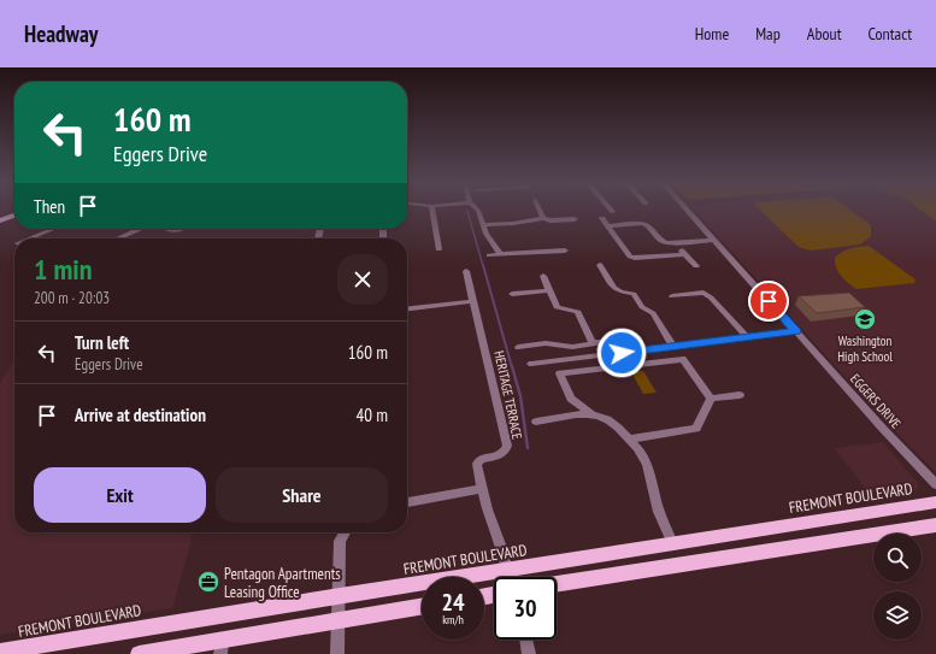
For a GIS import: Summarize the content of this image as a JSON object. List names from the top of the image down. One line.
{"streets":{"main road":["FREMONT BOULEVARD"],"street":["HERITAGE TERRACE","EGGERS DRIVE"]},"crossings":[["HERITAGE TERRACE","FREMONT BOULEVARD"]],"places":{"school or university":["Washington High School"],"office":["Pentagon Apartments Leasing Office"]},"page":{"header":"Headway","nav":["Home","Map","About","Contact"],"turn":["160 m","Eggers Drive"],"then":"Then","heading":["1 min","200 m · 20:03"],"list":[{"name":"Turn left","note":"Eggers Drive","value":"160 m"},{"name":"Arrive at destination","value":"40 m"}],"buttons":["Exit","Share"],"speed":"24 km/h","limit":"30"}}
